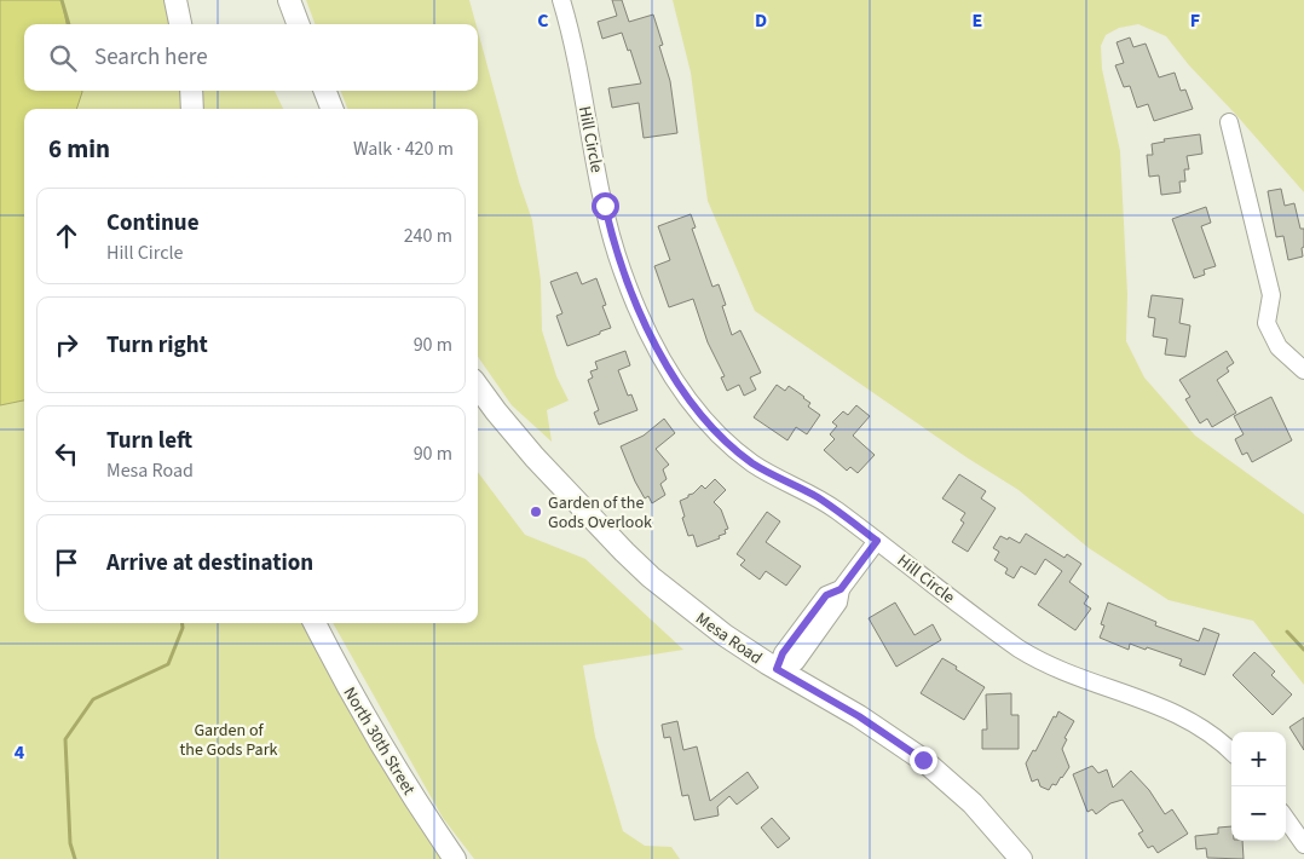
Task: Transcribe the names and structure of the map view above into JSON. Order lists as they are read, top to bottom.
{
  "streets": {
    "main road": ["Mesa Road", "North 30th Street"],
    "street": ["Hill Circle"]
  },
  "parks": ["Garden of the Gods Park"],
  "places": ["Garden of the Gods Overlook"],
  "page": {
    "search": "Search here",
    "heading": ["6 min", "Walk · 420 m"],
    "list": [
      ["Continue", "Hill Circle", "240 m"],
      ["Turn right", "90 m"],
      ["Turn left", "Mesa Road", "90 m"],
      "Arrive at destination"
    ],
    "map_buttons": ["+", "−"]
  },
  "grid": {
    "columns": [
      "C",
      "D",
      "E",
      "F"
    ],
    "rows": ["4"]
  }
}
